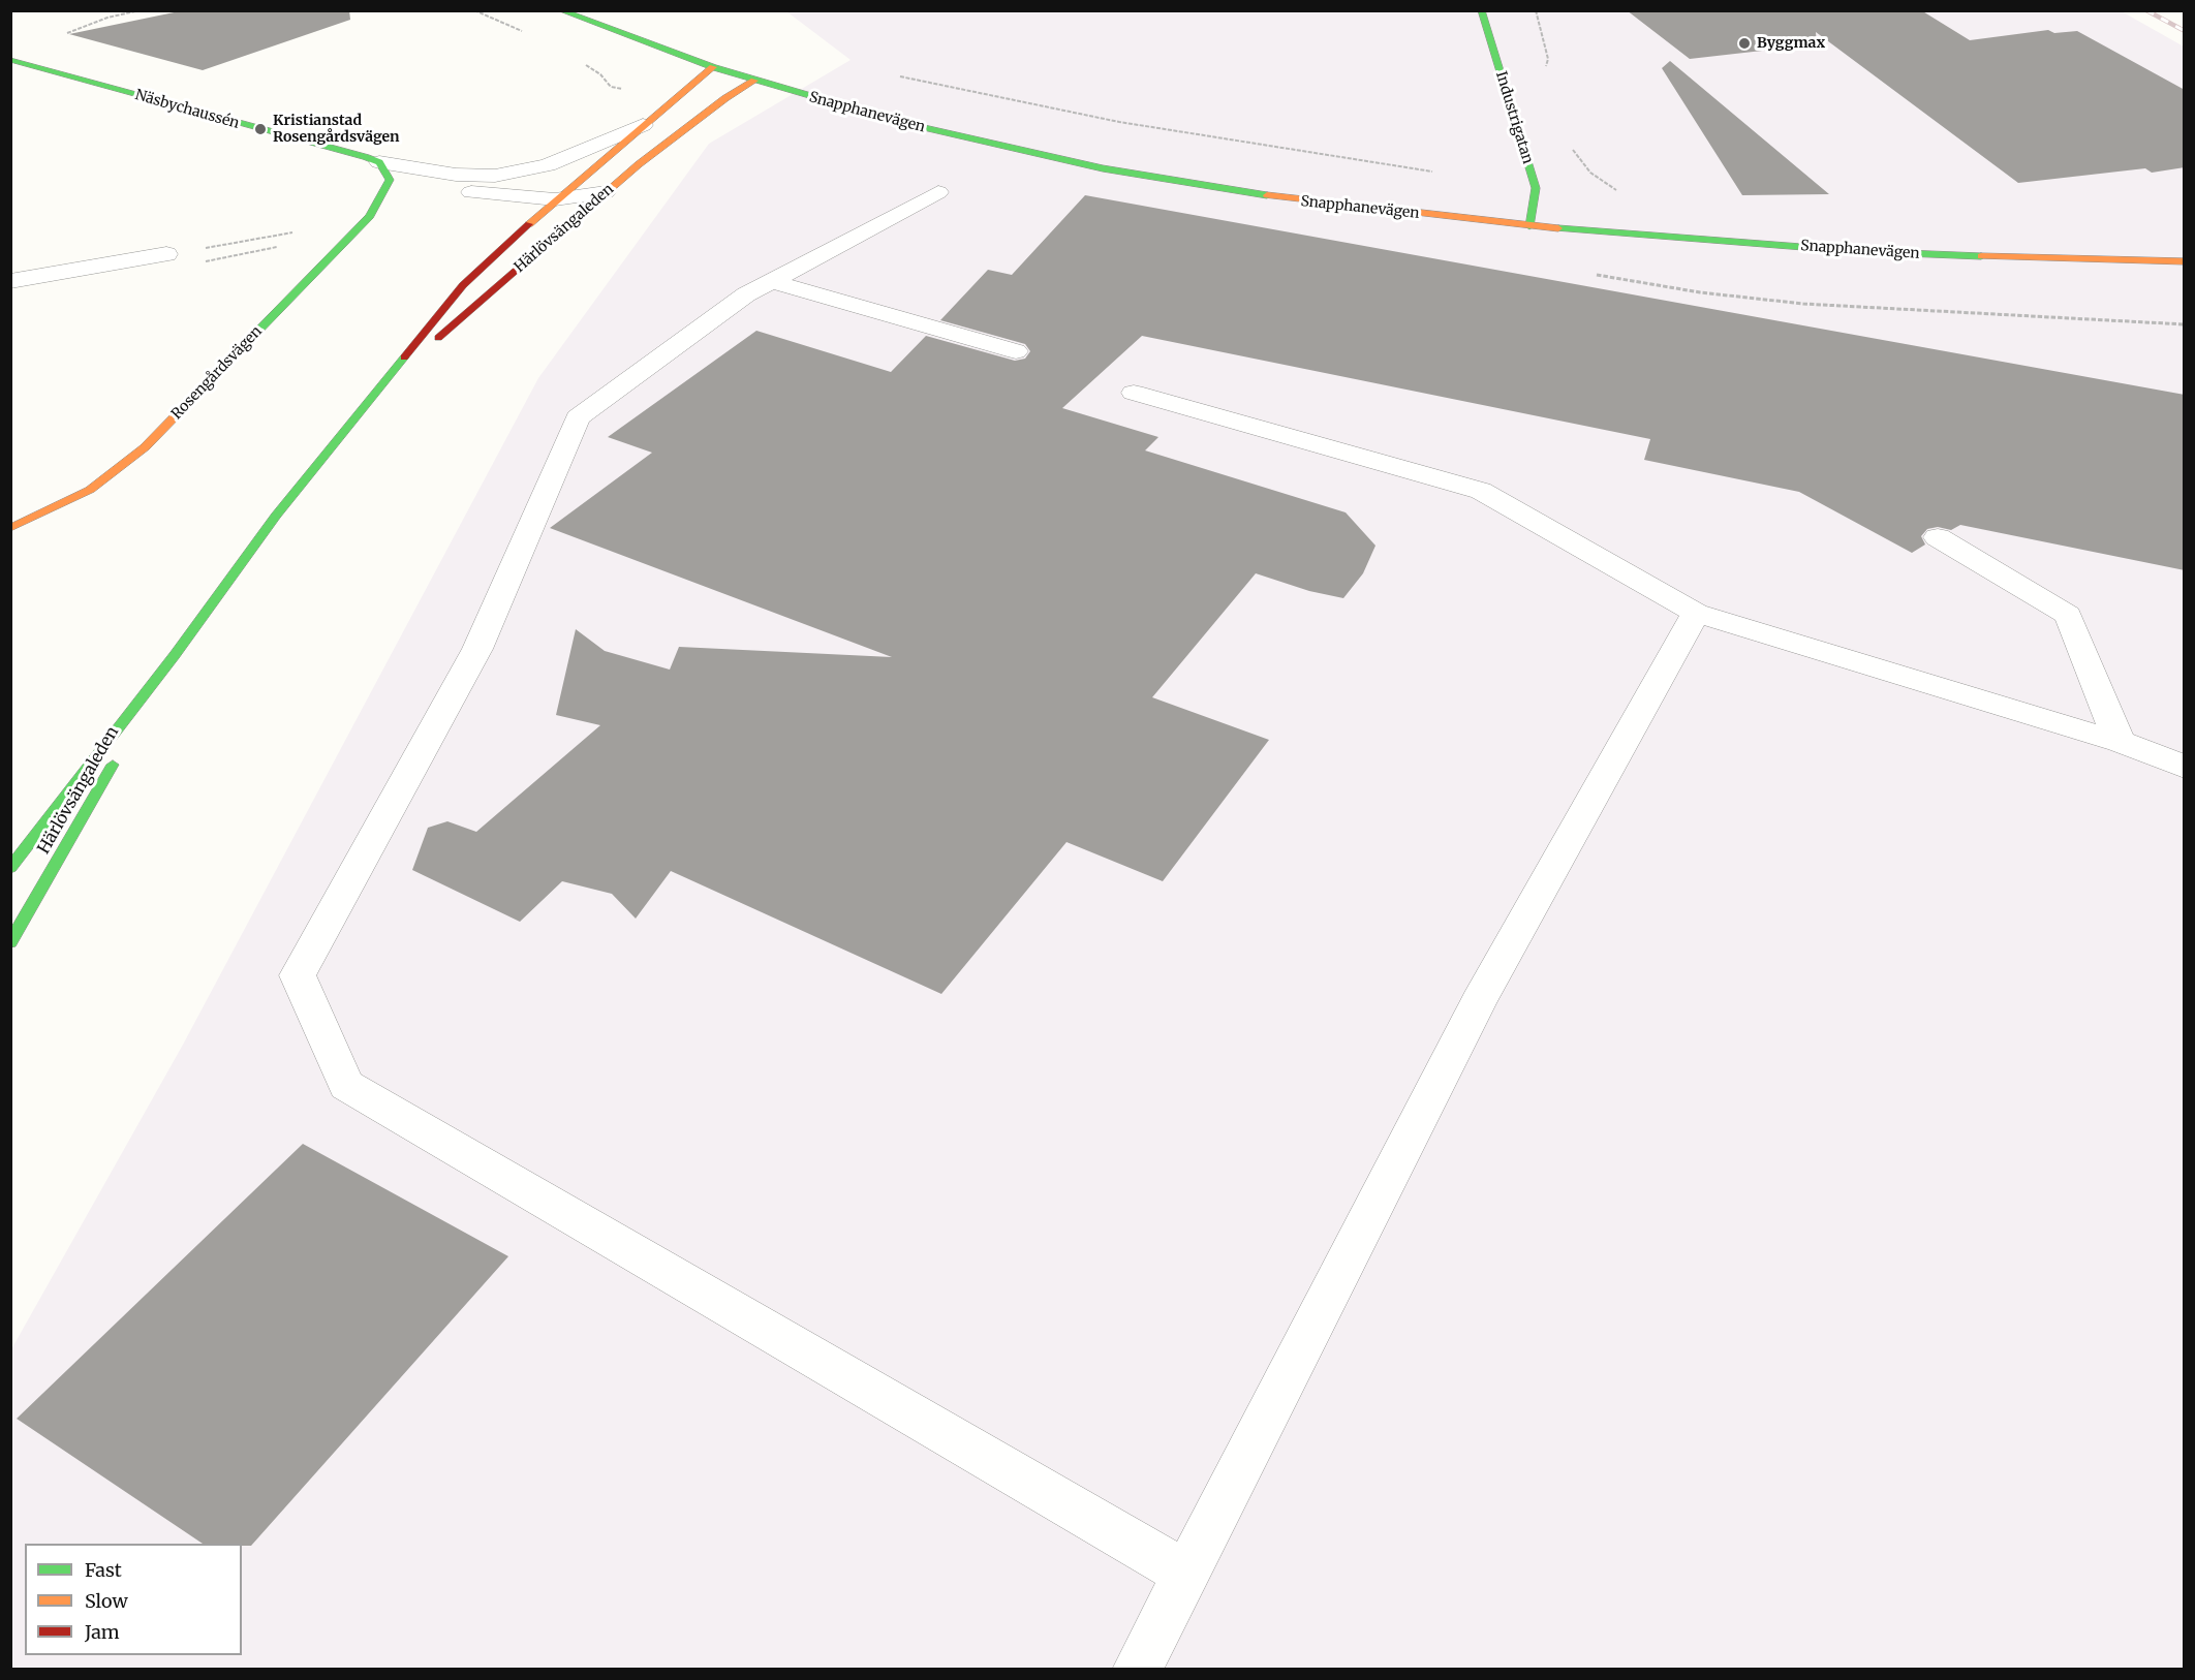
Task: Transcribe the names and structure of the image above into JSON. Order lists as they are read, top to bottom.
{
  "streets": {
    "main road": [
      "Näsbychaussén",
      "Snapphanevägen",
      "Industrigatan",
      "Härlövsängaleden",
      "Rosengårdsvägen"
    ]
  },
  "crossings": [
    ["Näsbychaussén", "Rosengårdsvägen"],
    ["Snapphanevägen", "Industrigatan"],
    ["Snapphanevägen", "Härlövsängaleden"]
  ],
  "places": ["Byggmax", "Kristianstad Rosengårdsvägen"],
  "legend": ["Fast", "Slow", "Jam"]
}
